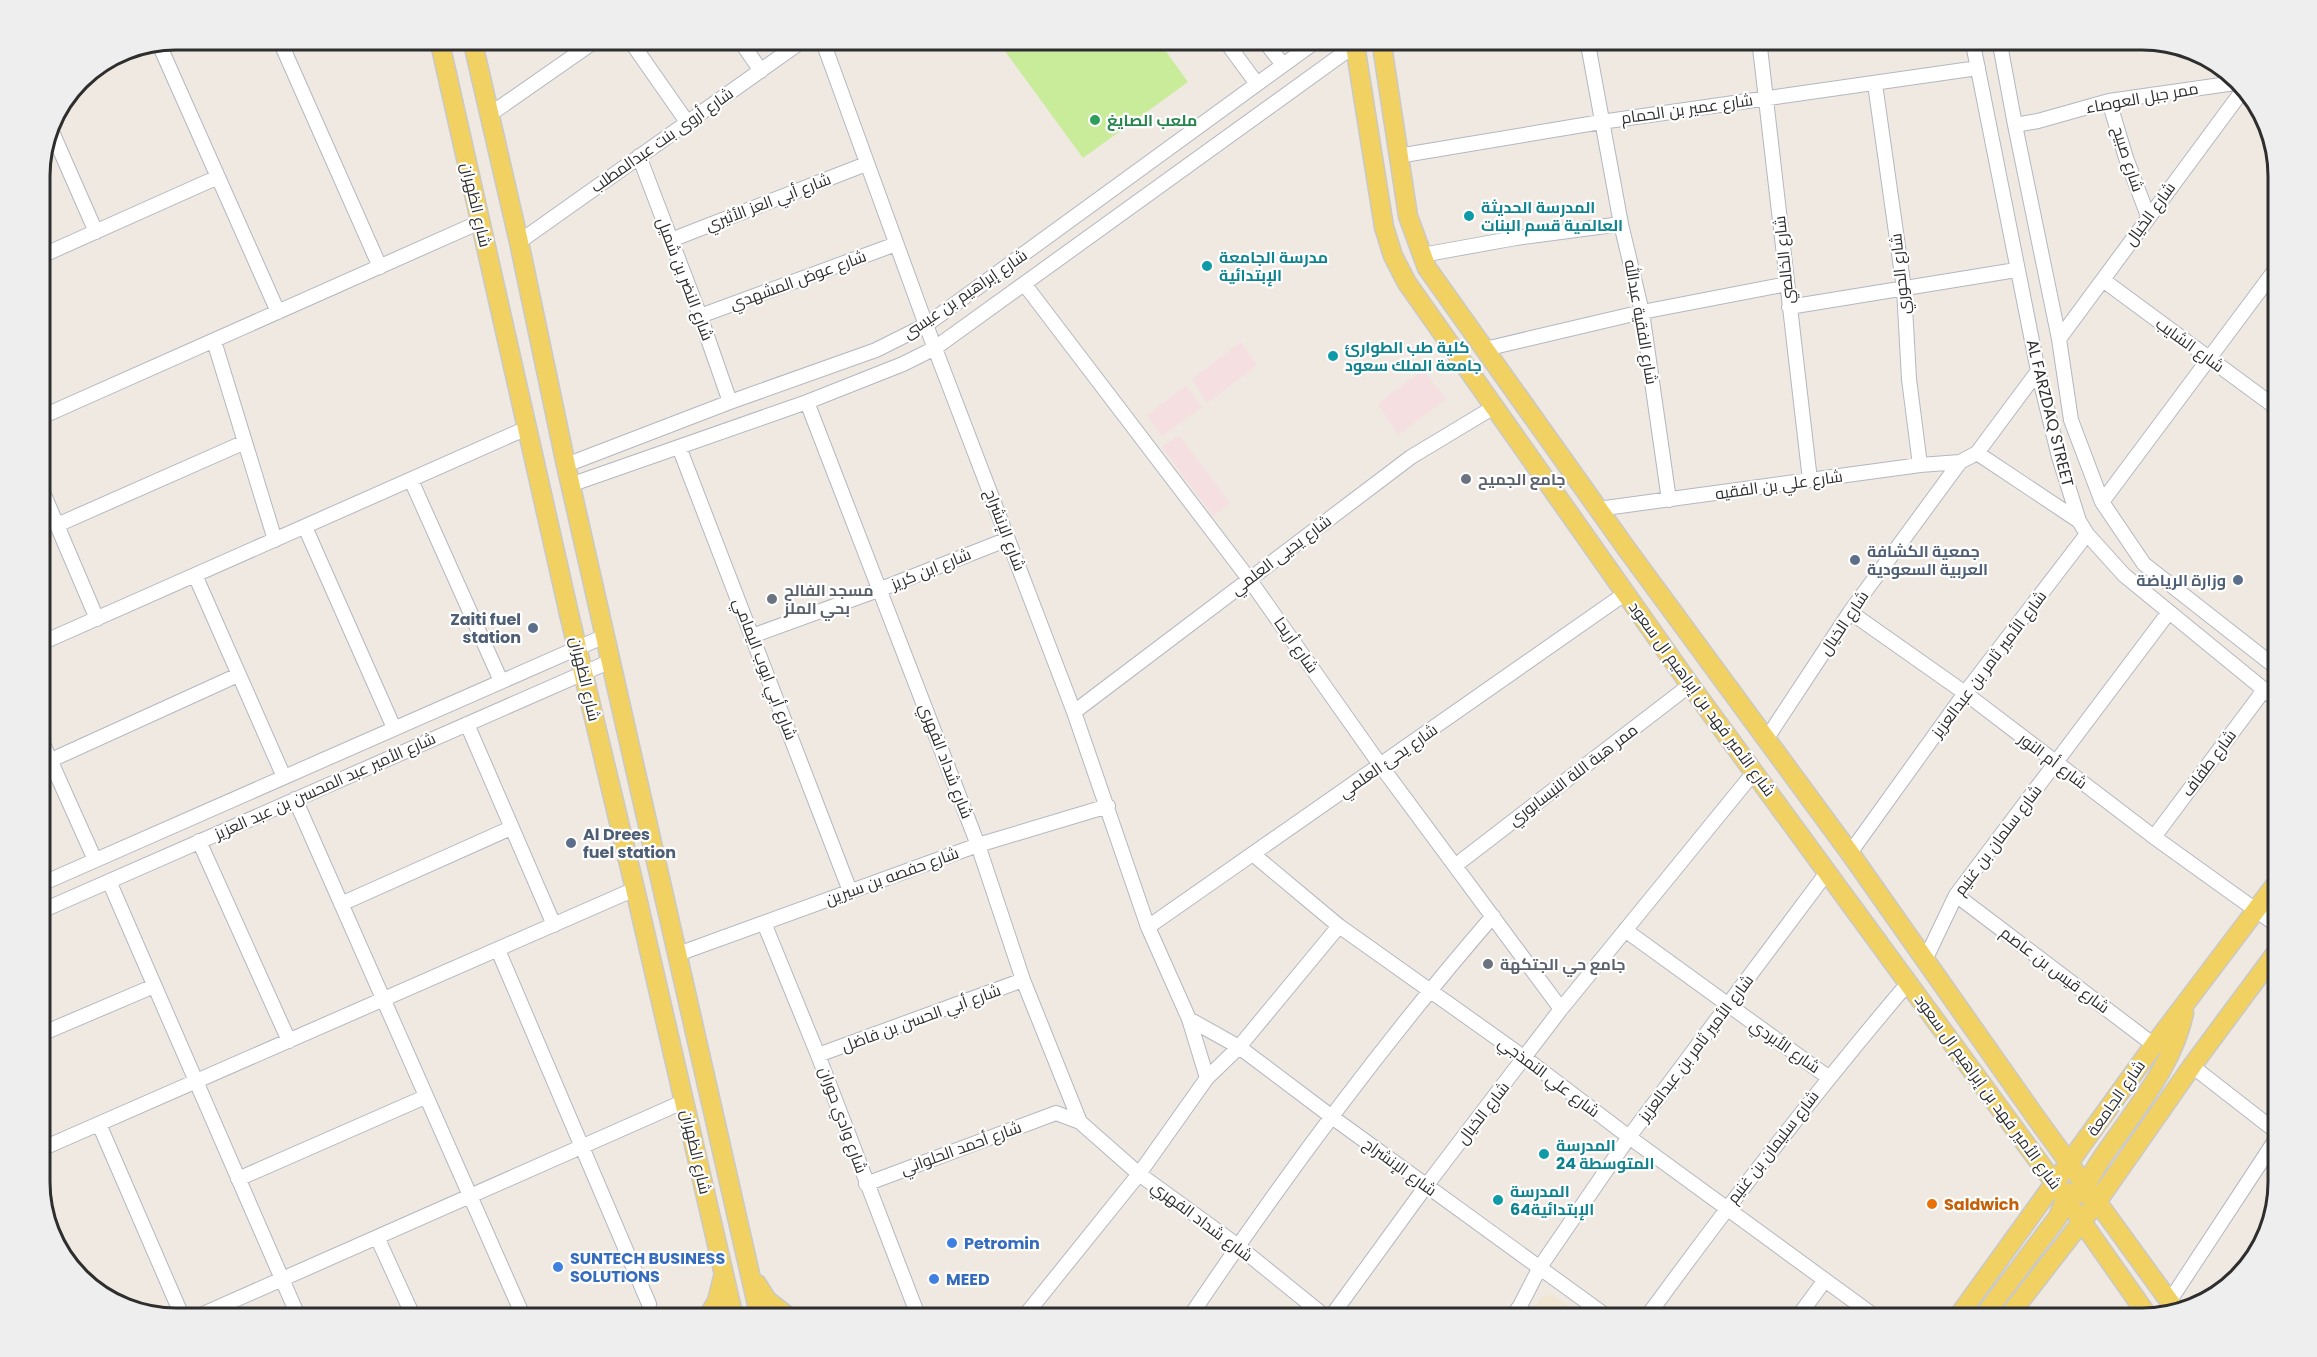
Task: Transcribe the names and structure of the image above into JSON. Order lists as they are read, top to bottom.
{
  "streets": {
    "main road": ["شارع الظهران", "شارع الأمير فهد بن إبراهيم ال سعود", "شارع الجامعة"],
    "street": [
      "ممر جبل العوصاء",
      "شارع عمير بن الحمام",
      "شارع أروى بنت عبدالمطلب",
      "شارع صبيح",
      "شارع أبي العز الأثيري",
      "شارع الخيال",
      "شارع الخالصي",
      "شارع الحوري",
      "شارع النضر بن شميل",
      "شارع عوض المشهدي",
      "شارع إبراهيم بن عيسى",
      "شارع الفقية عبدالله",
      "شارع الشايب",
      "AL FARZDAQ STREET",
      "شارع علي بن الفقيه",
      "شارع الإنشراح",
      "شارع يحيى العلمي",
      "شارع ابن كريز",
      "شارع أريحا",
      "شارع الأمير ثامر بن عبدالعزيز",
      "شارع أبي ايوب اليمامي",
      "شارع شداد الفهري",
      "شارع يحئ العلمي",
      "شارع أم النور",
      "شارع طفاف",
      "ممر هبة اللة النيسابوري",
      "شارع الأمير عبد المحسن بن عبد العزيز",
      "شارع سلمان بن غنيم",
      "شارع حفصه بن سيرين",
      "شارع قيس بن عاصم",
      "شارع أبي الحسن بن فاضل",
      "شارع الأبردي",
      "شارع علي النمذجي",
      "شارع وادي حوران",
      "شارع سليمان بن غنيم",
      "شارع أحمد الحلواني"
    ]
  },
  "crossings": [
    ["ممر جبل العوصاء", "شارع صبيح"],
    ["ممر جبل العوصاء", "AL FARZDAQ STREET"],
    ["شارع عمير بن الحمام", "شارع الخالصي"],
    ["شارع عمير بن الحمام", "شارع الحوري"],
    ["شارع عمير بن الحمام", "شارع الفقية عبدالله"],
    ["شارع عمير بن الحمام", "AL FARZDAQ STREET"],
    ["شارع عمير بن الحمام", "شارع الأمير فهد بن إبراهيم ال سعود"],
    ["شارع أروى بنت عبدالمطلب", "شارع الظهران"],
    ["شارع أروى بنت عبدالمطلب", "شارع النضر بن شميل"],
    ["شارع صبيح", "شارع الخيال"],
    ["شارع أبي العز الأثيري", "شارع النضر بن شميل"],
    ["شارع أبي العز الأثيري", "شارع الإنشراح"],
    ["شارع الظهران", "شارع إبراهيم بن عيسى"],
    ["شارع الظهران", "شارع الأمير عبد المحسن بن عبد العزيز"],
    ["شارع الظهران", "شارع حفصه بن سيرين"],
    ["شارع الخيال", "شارع الشايب"],
    ["شارع الخيال", "AL FARZDAQ STREET"],
    ["شارع الخيال", "شارع علي بن الفقيه"],
    ["شارع الخيال", "شارع الإنشراح"],
    ["شارع الخيال", "شارع أريحا"],
    ["شارع الخيال", "شارع الأمير فهد بن إبراهيم ال سعود"],
    ["شارع الخيال", "شارع أم النور"],
    ["شارع الخيال", "شارع الأبردي"],
    ["شارع الخيال", "شارع علي النمذجي"],
    ["شارع الخالصي", "شارع علي بن الفقيه"],
    ["شارع الحوري", "شارع علي بن الفقيه"],
    ["شارع النضر بن شميل", "شارع عوض المشهدي"],
    ["شارع النضر بن شميل", "شارع إبراهيم بن عيسى"],
    ["شارع عوض المشهدي", "شارع الإنشراح"],
    ["شارع إبراهيم بن عيسى", "شارع الإنشراح"],
    ["شارع الفقية عبدالله", "شارع علي بن الفقيه"],
    ["AL FARZDAQ STREET", "شارع الأمير ثامر بن عبدالعزيز"],
    ["AL FARZDAQ STREET", "شارع طفاف"],
    ["AL FARZDAQ STREET", "شارع سلمان بن غنيم"],
    ["شارع علي بن الفقيه", "شارع الأمير فهد بن إبراهيم ال سعود"],
    ["شارع الإنشراح", "شارع يحيى العلمي"],
    ["شارع الإنشراح", "شارع ابن كريز"],
    ["شارع الإنشراح", "شارع الأمير ثامر بن عبدالعزيز"],
    ["شارع الإنشراح", "شارع يحئ العلمي"],
    ["شارع الإنشراح", "شارع حفصه بن سيرين"],
    ["شارع يحيى العلمي", "شارع أريحا"],
    ["شارع يحيى العلمي", "شارع الأمير فهد بن إبراهيم ال سعود"],
    ["شارع ابن كريز", "شارع أبي ايوب اليمامي"],
    ["شارع ابن كريز", "شارع شداد الفهري"],
    ["شارع أريحا", "شارع يحئ العلمي"],
    ["شارع أريحا", "ممر هبة اللة النيسابوري"],
    ["شارع الأمير ثامر بن عبدالعزيز", "شارع الأمير فهد بن إبراهيم ال سعود"],
    ["شارع الأمير ثامر بن عبدالعزيز", "شارع أم النور"],
    ["شارع الأمير ثامر بن عبدالعزيز", "شارع الأبردي"],
    ["شارع الأمير ثامر بن عبدالعزيز", "شارع علي النمذجي"],
    ["شارع أبي ايوب اليمامي", "شارع حفصه بن سيرين"],
    ["شارع الأمير فهد بن إبراهيم ال سعود", "شارع يحئ العلمي"],
    ["شارع الأمير فهد بن إبراهيم ال سعود", "ممر هبة اللة النيسابوري"],
    ["شارع الأمير فهد بن إبراهيم ال سعود", "شارع سلمان بن غنيم"],
    ["شارع الأمير فهد بن إبراهيم ال سعود", "شارع الجامعة"],
    ["شارع الأمير فهد بن إبراهيم ال سعود", "شارع سليمان بن غنيم"],
    ["شارع شداد الفهري", "شارع حفصه بن سيرين"],
    ["شارع شداد الفهري", "شارع أبي الحسن بن فاضل"],
    ["شارع شداد الفهري", "شارع أحمد الحلواني"],
    ["شارع يحئ العلمي", "شارع علي النمذجي"],
    ["شارع أم النور", "شارع طفاف"],
    ["شارع أم النور", "شارع سلمان بن غنيم"],
    ["شارع أم النور", "شارع الجامعة"],
    ["شارع سلمان بن غنيم", "شارع قيس بن عاصم"],
    ["شارع حفصه بن سيرين", "شارع وادي حوران"],
    ["شارع قيس بن عاصم", "شارع الجامعة"],
    ["شارع أبي الحسن بن فاضل", "شارع وادي حوران"],
    ["شارع الأبردي", "شارع سليمان بن غنيم"],
    ["شارع علي النمذجي", "شارع سليمان بن غنيم"],
    ["شارع وادي حوران", "شارع أحمد الحلواني"]
  ],
  "places": [
    "ملعب الصايغ",
    "المدرسة الحديثة العالمية قسم البنات",
    "مدرسة الجامعة الإبتدائية",
    "كلية طب الطوارئ جامعة الملك سعود",
    "جامع الجميح",
    "جمعية الكشافة العربية السعودية",
    "وزارة الرياضة",
    "مسجد الفالح بحي الملز",
    "Zaiti fuel station",
    "Al Drees fuel station",
    "جامع حي الجتكهة",
    "المدرسة المتوسطة 24",
    "المدرسة الإبتدائية64",
    "Saldwich",
    "Petromin",
    "SUNTECH BUSINESS SOLUTIONS",
    "MEED"
  ]
}
